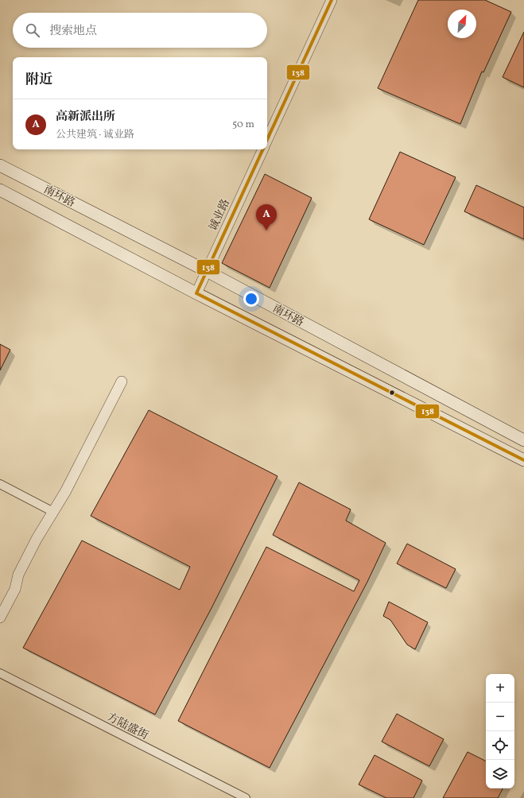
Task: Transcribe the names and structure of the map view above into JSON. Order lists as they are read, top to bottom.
{
  "streets": {
    "main road": ["南环路"],
    "street": ["诚业路", "方陆盛街"]
  },
  "crossings": [
    ["南环路", "诚业路"]
  ],
  "lines": ["transit line 138"],
  "north": "top right",
  "page": {
    "search": "搜索地点",
    "heading": "附近",
    "list": [
      {
        "mark": "A",
        "name": "高新派出所",
        "note": "公共建筑 · 诚业路",
        "value": "50 m"
      }
    ],
    "pins": "A",
    "map_buttons": ["+", "−"]
  }
}
